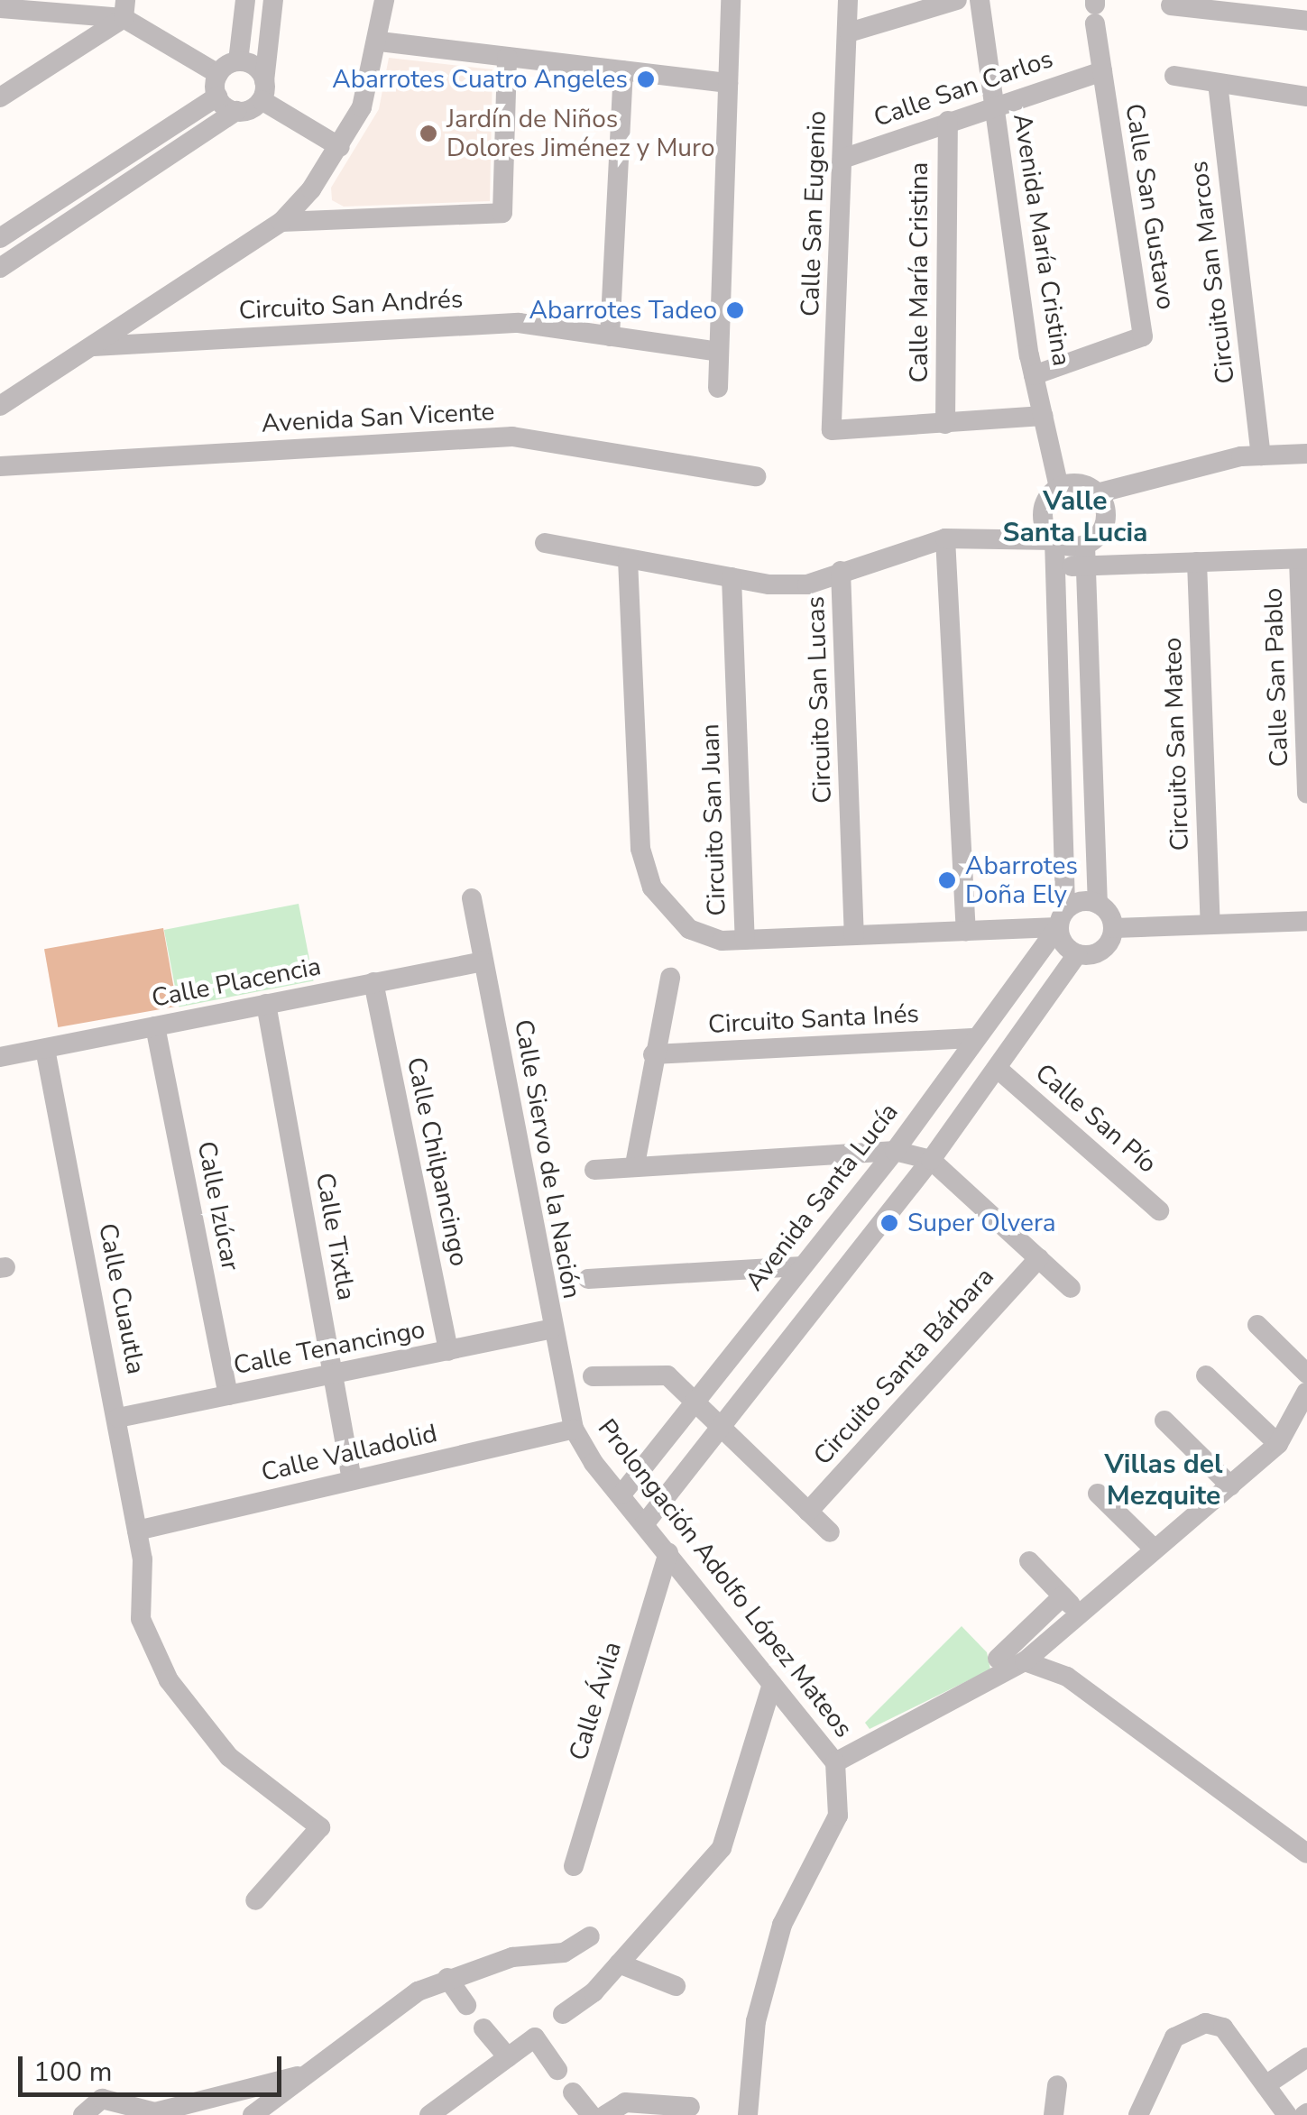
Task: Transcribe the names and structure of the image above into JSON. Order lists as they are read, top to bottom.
{
  "streets": {
    "street": [
      "Calle San Carlos",
      "Calle San Gustavo",
      "Calle San Eugenio",
      "Avenida María Cristina",
      "Calle María Cristina",
      "Circuito San Marcos",
      "Circuito San Andrés",
      "Avenida San Vicente",
      "Calle San Pablo",
      "Circuito San Lucas",
      "Circuito San Mateo",
      "Circuito San Juan",
      "Calle Placencia",
      "Circuito Santa Inés",
      "Calle San Pío",
      "Calle Siervo de la Nación",
      "Calle Chilpancingo",
      "Avenida Santa Lucía",
      "Calle Izúcar",
      "Calle Tixtla",
      "Calle Cuautla",
      "Calle Tenancingo",
      "Circuito Santa Bárbara",
      "Calle Valladolid",
      "Prolongación Adolfo López Mateos",
      "Calle Ávila"
    ]
  },
  "crossings": [
    ["Calle San Carlos", "Calle San Gustavo"],
    ["Calle San Carlos", "Calle San Eugenio"],
    ["Calle San Carlos", "Avenida María Cristina"],
    ["Calle San Carlos", "Calle María Cristina"],
    ["Calle San Gustavo", "Avenida María Cristina"],
    ["Calle San Eugenio", "Calle María Cristina"],
    ["Avenida María Cristina", "Circuito San Lucas"],
    ["Calle Placencia", "Calle Siervo de la Nación"],
    ["Calle Placencia", "Calle Chilpancingo"],
    ["Calle Placencia", "Calle Izúcar"],
    ["Calle Placencia", "Calle Tixtla"],
    ["Calle Placencia", "Calle Cuautla"],
    ["Circuito Santa Inés", "Avenida Santa Lucía"],
    ["Calle Siervo de la Nación", "Calle Tenancingo"],
    ["Calle Siervo de la Nación", "Calle Valladolid"],
    ["Calle Siervo de la Nación", "Prolongación Adolfo López Mateos"],
    ["Calle Chilpancingo", "Calle Tenancingo"],
    ["Avenida Santa Lucía", "Prolongación Adolfo López Mateos"],
    ["Calle Izúcar", "Calle Tenancingo"],
    ["Calle Tixtla", "Calle Tenancingo"],
    ["Calle Tixtla", "Calle Valladolid"],
    ["Calle Cuautla", "Calle Tenancingo"],
    ["Calle Cuautla", "Calle Valladolid"],
    ["Calle Valladolid", "Prolongación Adolfo López Mateos"],
    ["Prolongación Adolfo López Mateos", "Calle Ávila"]
  ],
  "districts": ["Valle Santa Lucia", "Villas del Mezquite"],
  "places": [
    "Abarrotes Cuatro Angeles",
    "Jardín de Niños Dolores Jiménez y Muro",
    "Abarrotes Tadeo",
    "Abarrotes Doña Ely",
    "Super Olvera"
  ],
  "scale_bar": "100 m"
}
